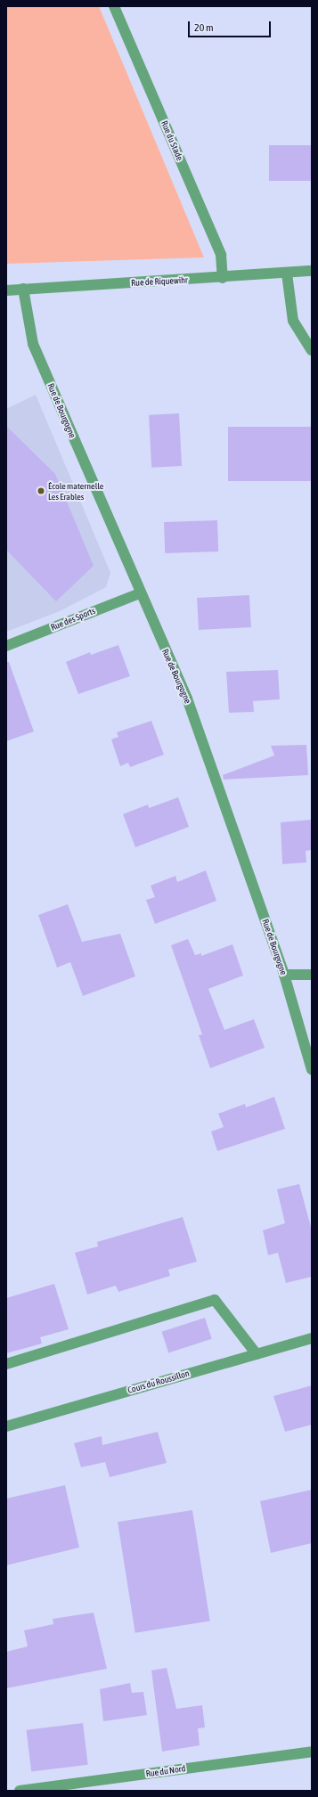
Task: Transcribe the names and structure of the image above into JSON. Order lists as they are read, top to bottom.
{
  "streets": {
    "street": [
      "Rue du Stade",
      "Rue de Riquewihr",
      "Rue de Bourgogne",
      "Rue des Sports",
      "Cours du Roussillon",
      "Rue du Nord"
    ]
  },
  "crossings": [
    ["Rue du Stade", "Rue de Riquewihr"],
    ["Rue de Riquewihr", "Rue de Bourgogne"],
    ["Rue de Bourgogne", "Rue des Sports"]
  ],
  "places": ["École maternelle Les Erables"],
  "scale_bar": "20 m"
}
